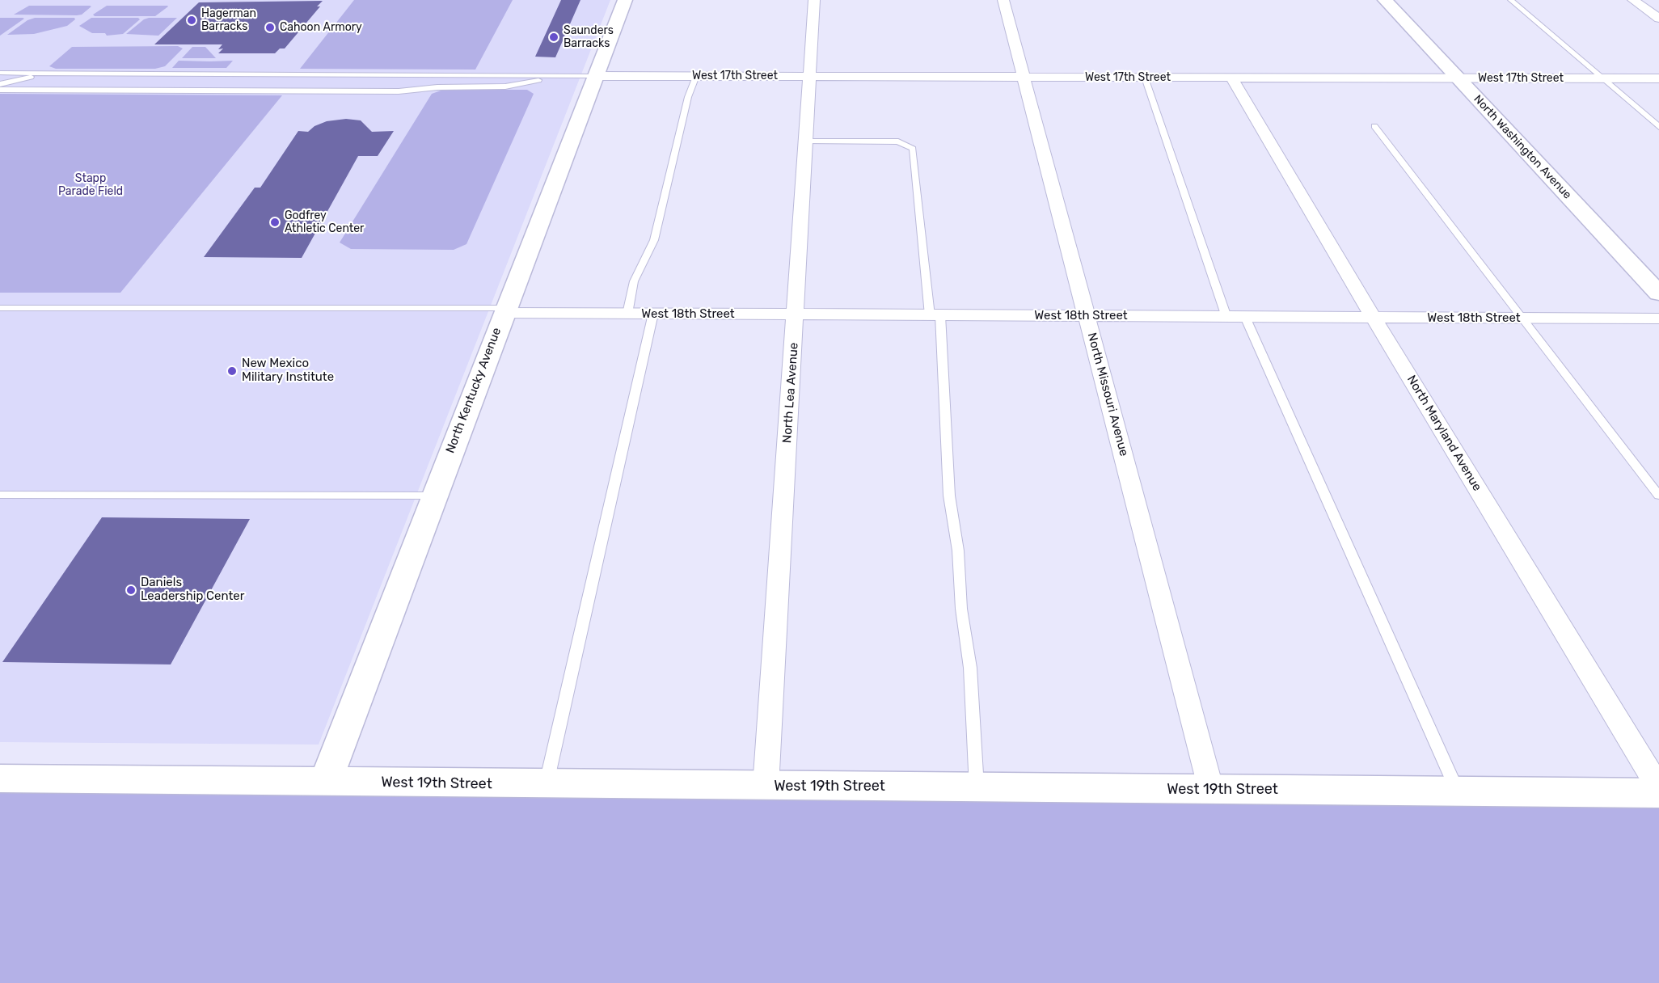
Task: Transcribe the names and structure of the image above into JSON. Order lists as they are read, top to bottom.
{
  "streets": {
    "street": [
      "West 17th Street",
      "North Washington Avenue",
      "West 18th Street",
      "North Kentucky Avenue",
      "North Lea Avenue",
      "North Missouri Avenue",
      "North Maryland Avenue",
      "West 19th Street"
    ]
  },
  "crossings": [
    ["West 17th Street", "North Washington Avenue"],
    ["West 17th Street", "North Kentucky Avenue"],
    ["West 17th Street", "North Lea Avenue"],
    ["West 17th Street", "North Missouri Avenue"],
    ["West 17th Street", "North Maryland Avenue"],
    ["West 18th Street", "North Kentucky Avenue"],
    ["West 18th Street", "North Lea Avenue"],
    ["West 18th Street", "North Missouri Avenue"],
    ["West 18th Street", "North Maryland Avenue"],
    ["North Kentucky Avenue", "West 19th Street"],
    ["North Lea Avenue", "West 19th Street"],
    ["North Missouri Avenue", "West 19th Street"]
  ],
  "parks": ["Stapp Parade Field"],
  "places": [
    "Hagerman Barracks",
    "Cahoon Armory",
    "Saunders Barracks",
    "Godfrey Athletic Center",
    "New Mexico Military Institute",
    "Daniels Leadership Center"
  ]
}
